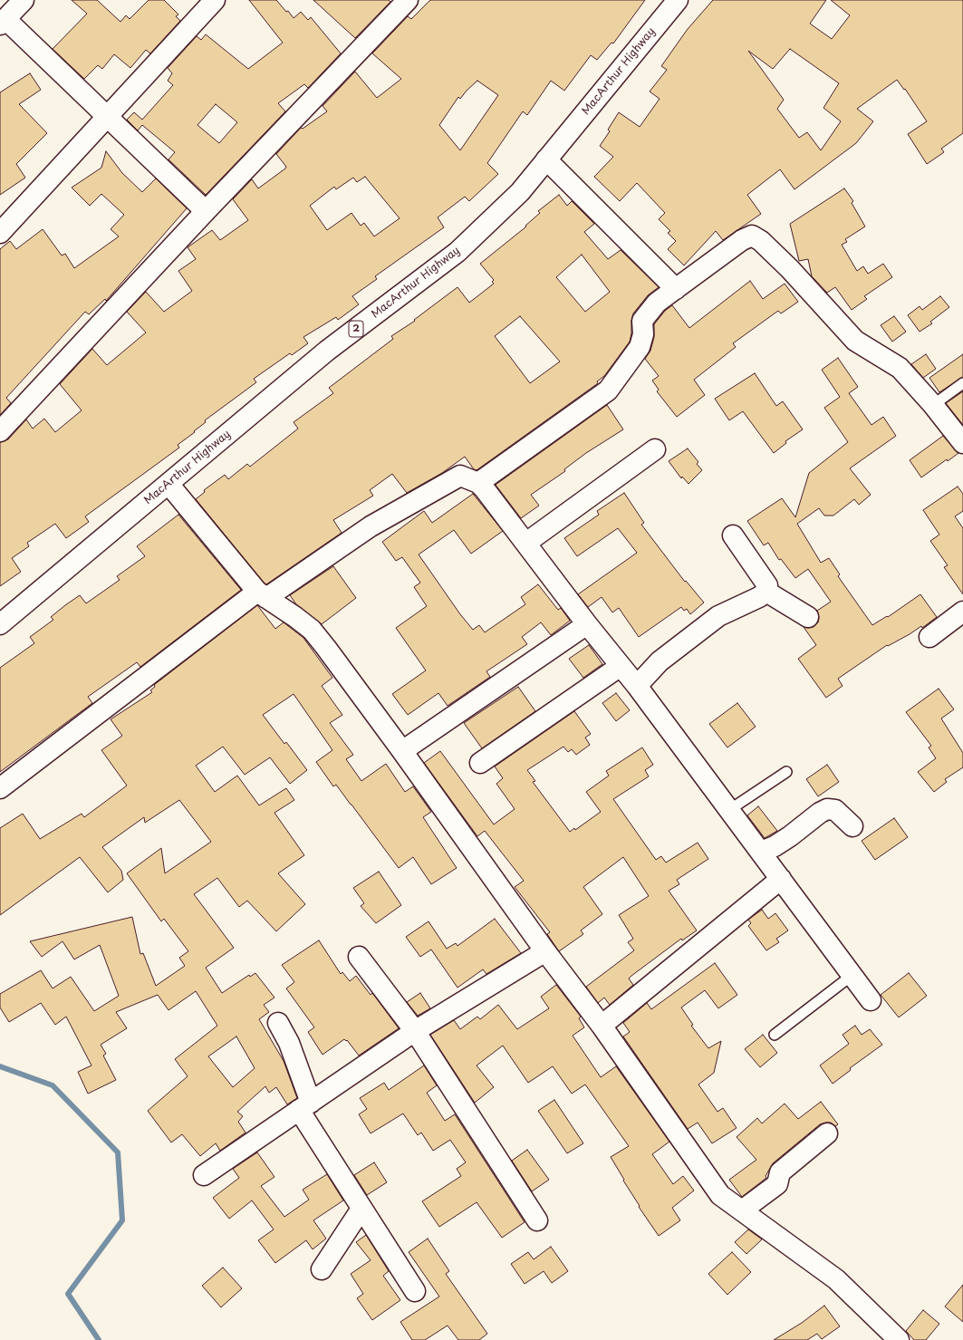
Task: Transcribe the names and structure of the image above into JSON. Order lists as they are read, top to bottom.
{
  "streets": {
    "main road": ["MacArthur Highway", "2"]
  }
}
